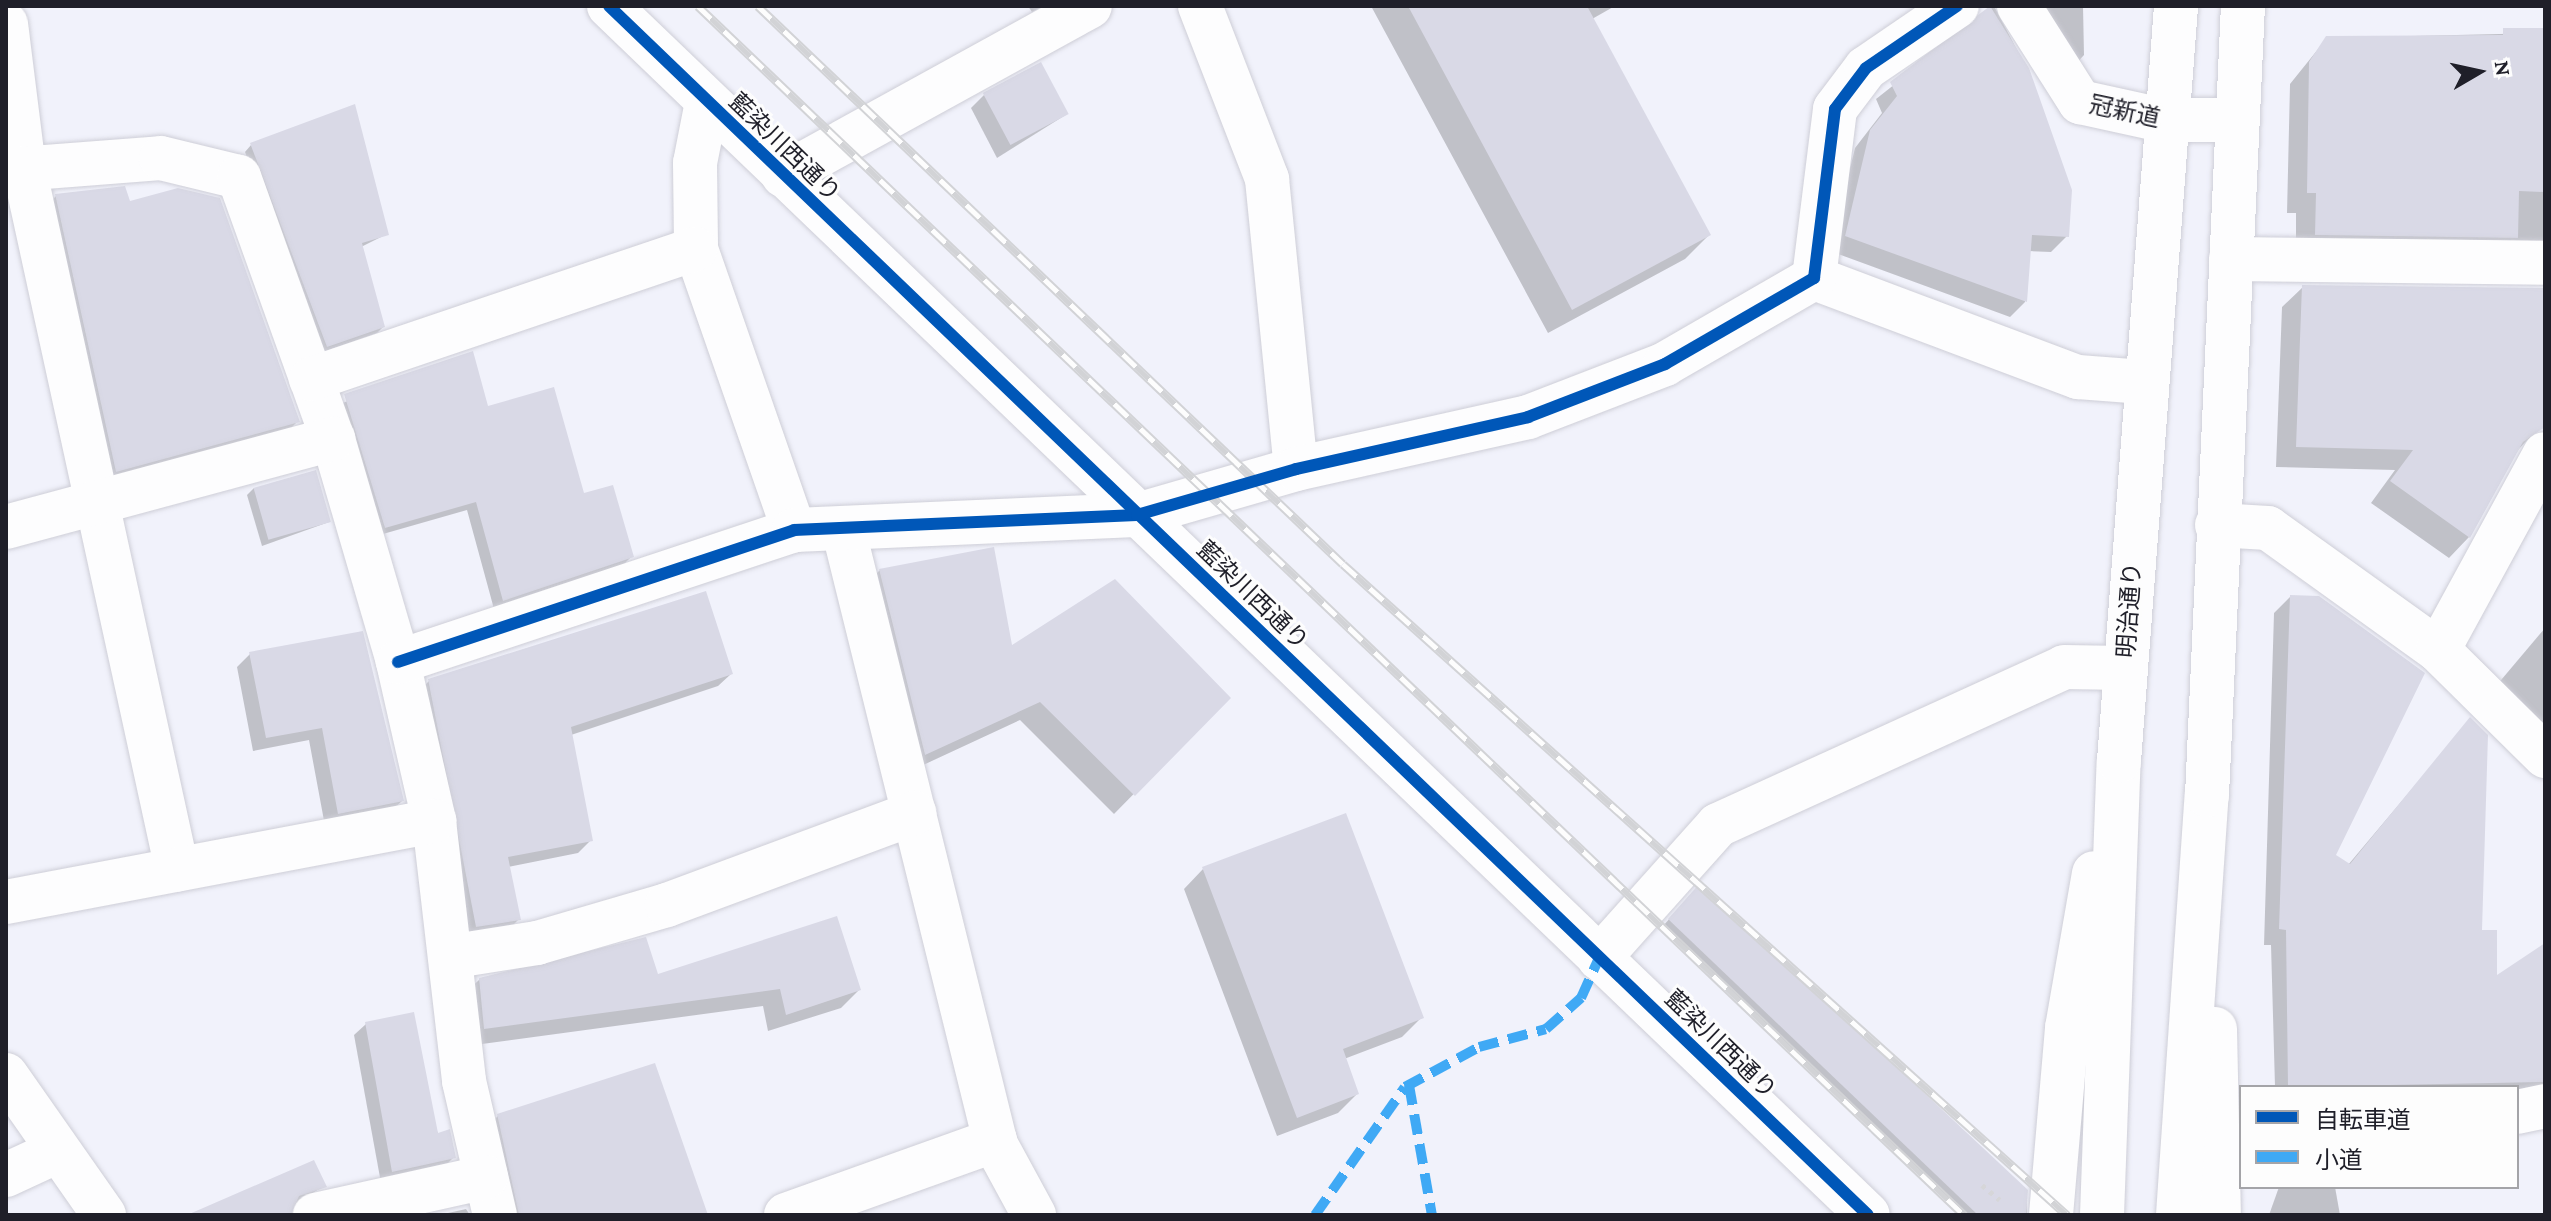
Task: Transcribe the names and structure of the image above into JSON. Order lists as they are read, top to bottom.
{
  "streets": {
    "street": ["冠新道", "藍染川西通り", "明治通り"]
  },
  "crossings": [
    ["冠新道", "明治通り"]
  ],
  "legend": ["自転車道", "小道"],
  "north": "right"
}
